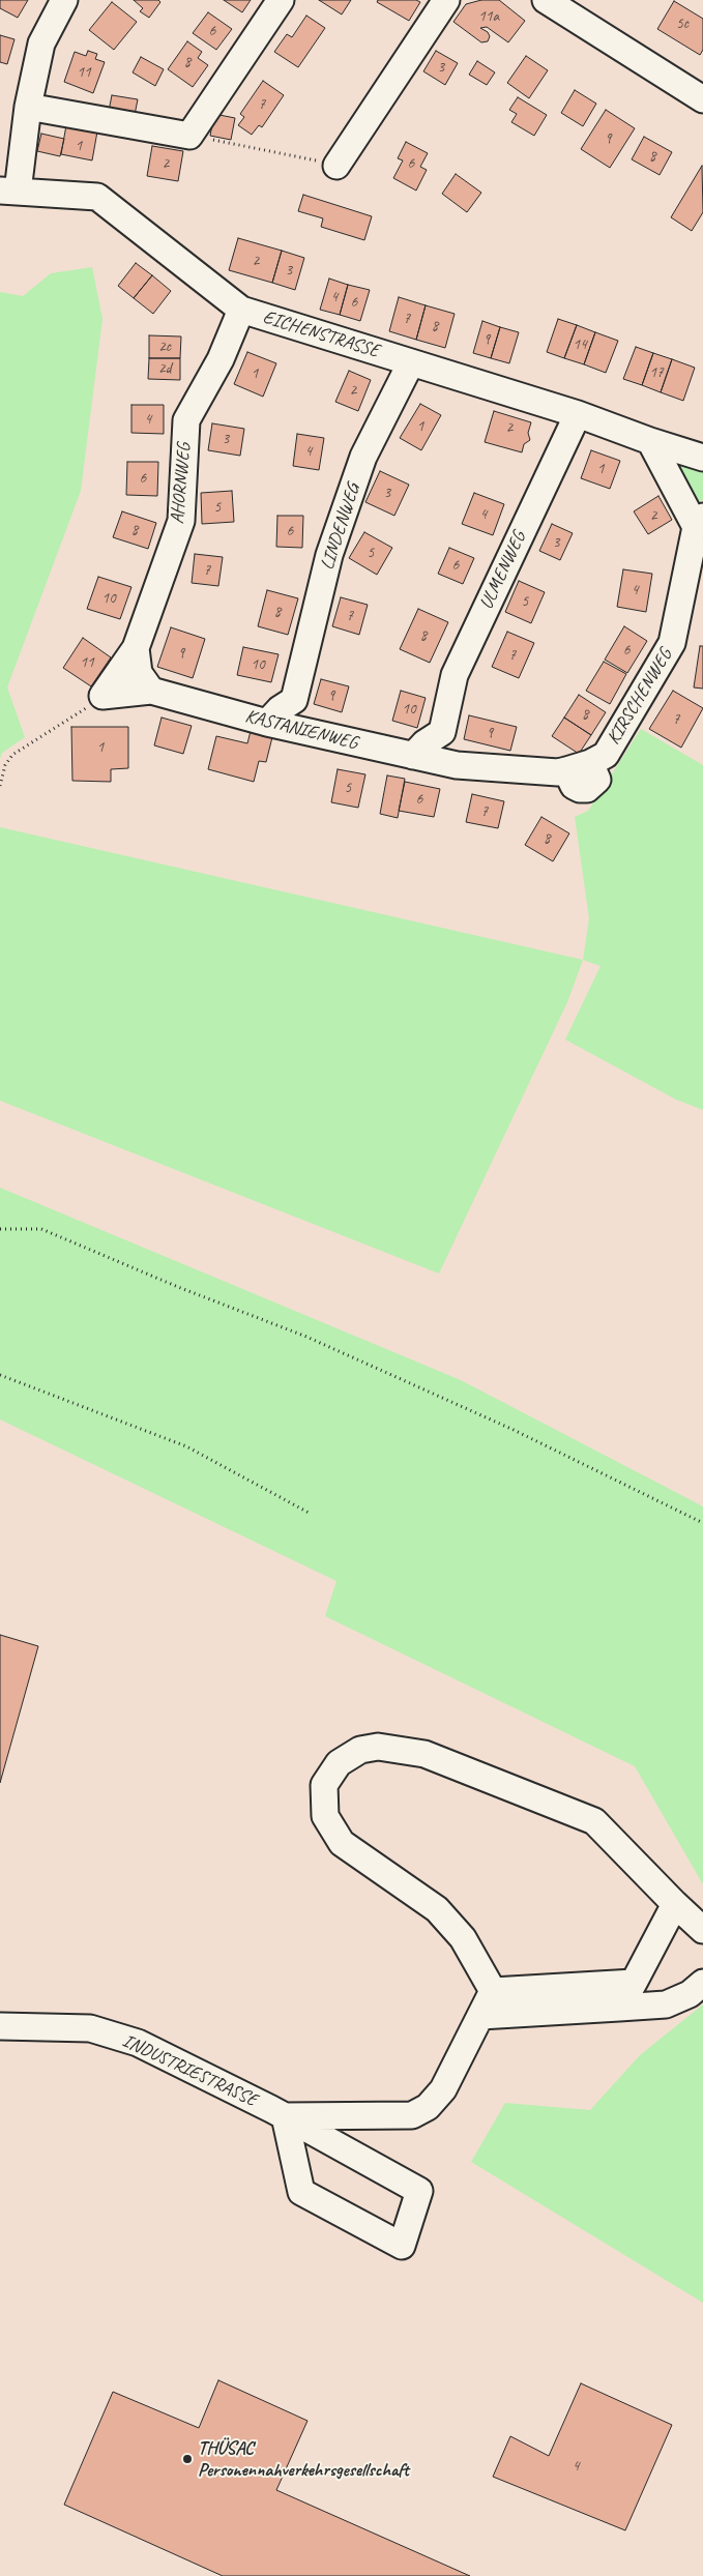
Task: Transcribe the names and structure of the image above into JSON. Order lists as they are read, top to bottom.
{
  "streets": {
    "street": [
      "EICHENSTRASSE",
      "AHORNWEG",
      "LINDENWEG",
      "ULMENWEG",
      "KIRSCHENWEG",
      "KASTANIENWEG",
      "INDUSTRIESTRASSE"
    ]
  },
  "crossings": [
    ["EICHENSTRASSE", "AHORNWEG"],
    ["EICHENSTRASSE", "LINDENWEG"],
    ["EICHENSTRASSE", "ULMENWEG"],
    ["EICHENSTRASSE", "KIRSCHENWEG"],
    ["AHORNWEG", "KASTANIENWEG"],
    ["KIRSCHENWEG", "KASTANIENWEG"]
  ],
  "places": ["THÜSAC Personennahverkehrsgesellschaft"],
  "house_numbers": [
    "11a",
    "5c",
    "6",
    "8",
    "3",
    "11",
    "7",
    "9",
    "1",
    "8",
    "2",
    "6",
    "2",
    "3",
    "4",
    "6",
    "7",
    "8",
    "9",
    "14",
    "2c",
    "2d",
    "17",
    "1",
    "2",
    "4",
    "1",
    "2",
    "3",
    "4",
    "1",
    "6",
    "3",
    "5",
    "4",
    "2",
    "8",
    "6",
    "3",
    "5",
    "6",
    "7",
    "4",
    "10",
    "5",
    "8",
    "7",
    "8",
    "6",
    "9",
    "7",
    "11",
    "10",
    "9",
    "10",
    "8",
    "7",
    "9",
    "1",
    "5",
    "6",
    "7",
    "8",
    "4"
  ]
}
